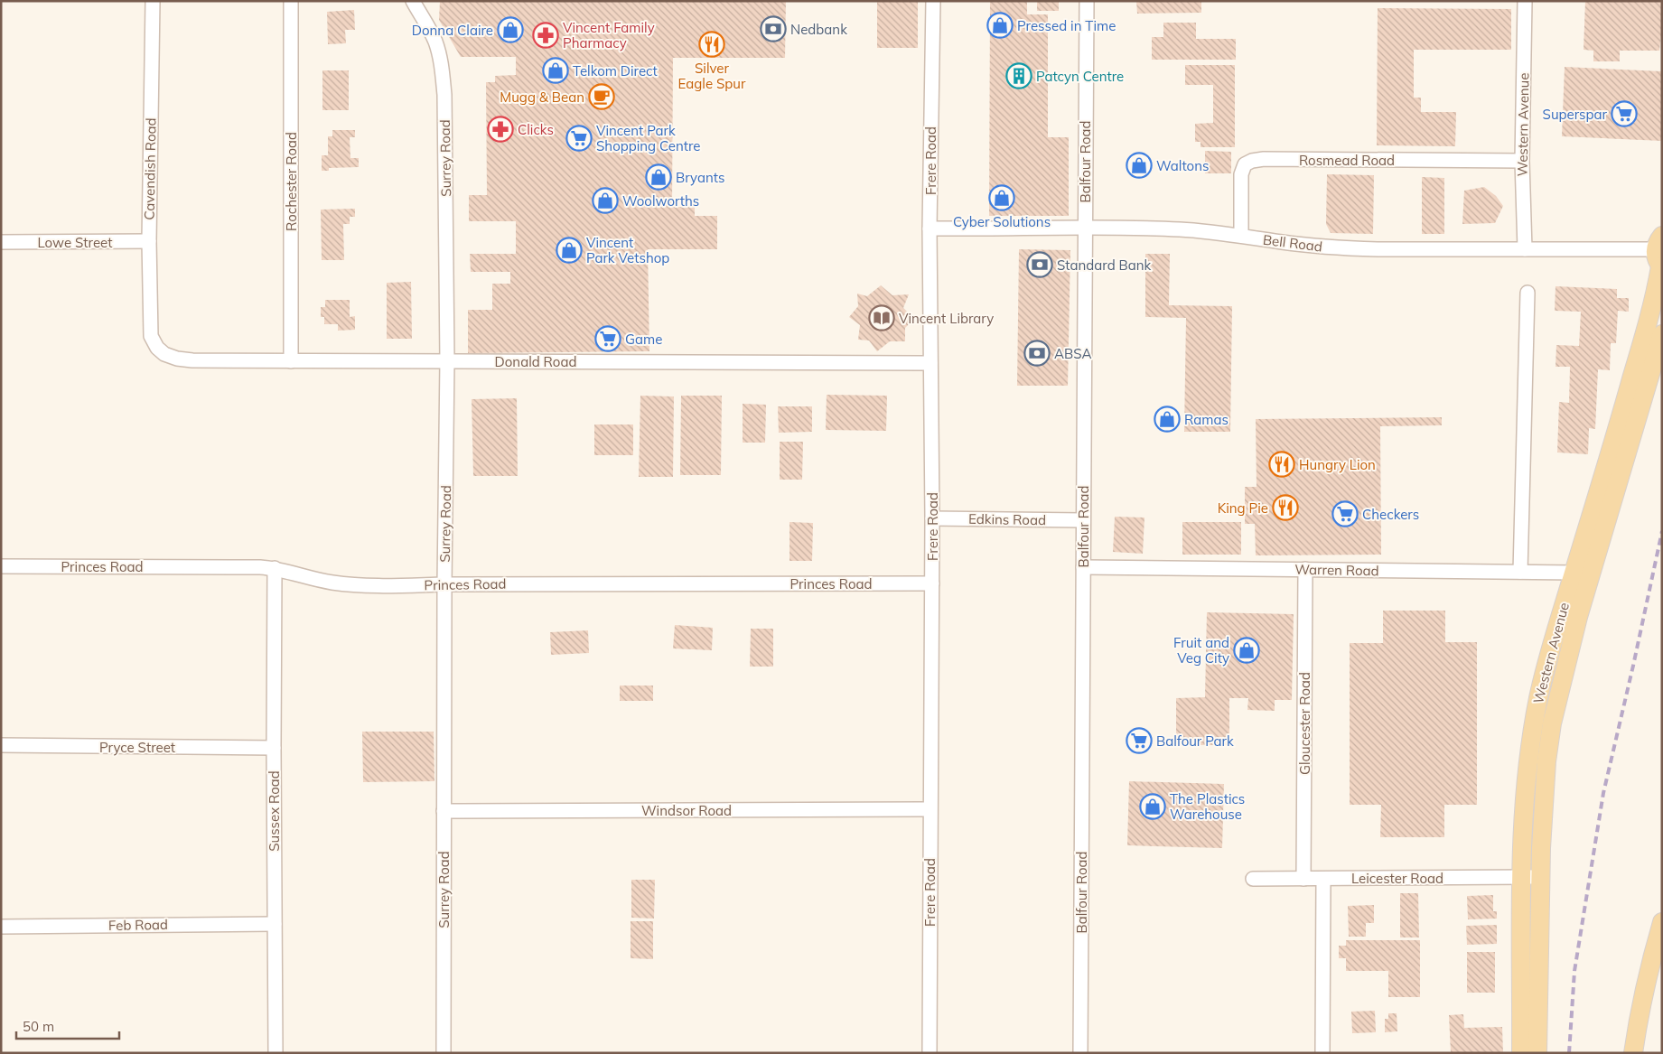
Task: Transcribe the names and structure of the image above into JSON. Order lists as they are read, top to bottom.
{
  "streets": {
    "main road": ["Western Avenue"],
    "street": [
      "Surrey Road",
      "Rosmead Road",
      "Frere Road",
      "Balfour Road",
      "Cavendish Road",
      "Rochester Road",
      "Lowe Street",
      "Bell Road",
      "Donald Road",
      "Edkins Road",
      "Princes Road",
      "Warren Road",
      "Gloucester Road",
      "Pryce Street",
      "Windsor Road",
      "Sussex Road",
      "Leicester Road",
      "Feb Road"
    ]
  },
  "crossings": [
    ["Western Avenue", "Rosmead Road"],
    ["Western Avenue", "Bell Road"],
    ["Western Avenue", "Warren Road"],
    ["Western Avenue", "Leicester Road"],
    ["Surrey Road", "Donald Road"],
    ["Surrey Road", "Princes Road"],
    ["Surrey Road", "Windsor Road"],
    ["Rosmead Road", "Bell Road"],
    ["Frere Road", "Bell Road"],
    ["Frere Road", "Donald Road"],
    ["Frere Road", "Edkins Road"],
    ["Frere Road", "Princes Road"],
    ["Frere Road", "Windsor Road"],
    ["Balfour Road", "Bell Road"],
    ["Balfour Road", "Edkins Road"],
    ["Balfour Road", "Warren Road"],
    ["Cavendish Road", "Lowe Street"],
    ["Cavendish Road", "Donald Road"],
    ["Rochester Road", "Donald Road"],
    ["Princes Road", "Sussex Road"],
    ["Warren Road", "Gloucester Road"],
    ["Gloucester Road", "Leicester Road"],
    ["Pryce Street", "Sussex Road"],
    ["Sussex Road", "Feb Road"]
  ],
  "places": {
    "shop": [
      "Pressed in Time",
      "Donna Claire",
      "Telkom Direct",
      "Waltons",
      "Bryants",
      "Cyber Solutions",
      "Woolworths",
      "Vincent Park Vetshop",
      "Ramas",
      "Fruit and Veg City",
      "The Plastics Warehouse"
    ],
    "bank": ["Nedbank", "Standard Bank", "ABSA"],
    "pharmacy": ["Vincent Family Pharmacy", "Clicks"],
    "restaurant": ["Silver Eagle Spur", "Hungry Lion", "King Pie"],
    "building": ["Patcyn Centre"],
    "cafe": ["Mugg & Bean"],
    "supermarket": [
      "Superspar",
      "Vincent Park Shopping Centre",
      "Game",
      "Checkers",
      "Balfour Park"
    ],
    "library": ["Vincent Library"]
  },
  "scale_bar": "50 m"
}
